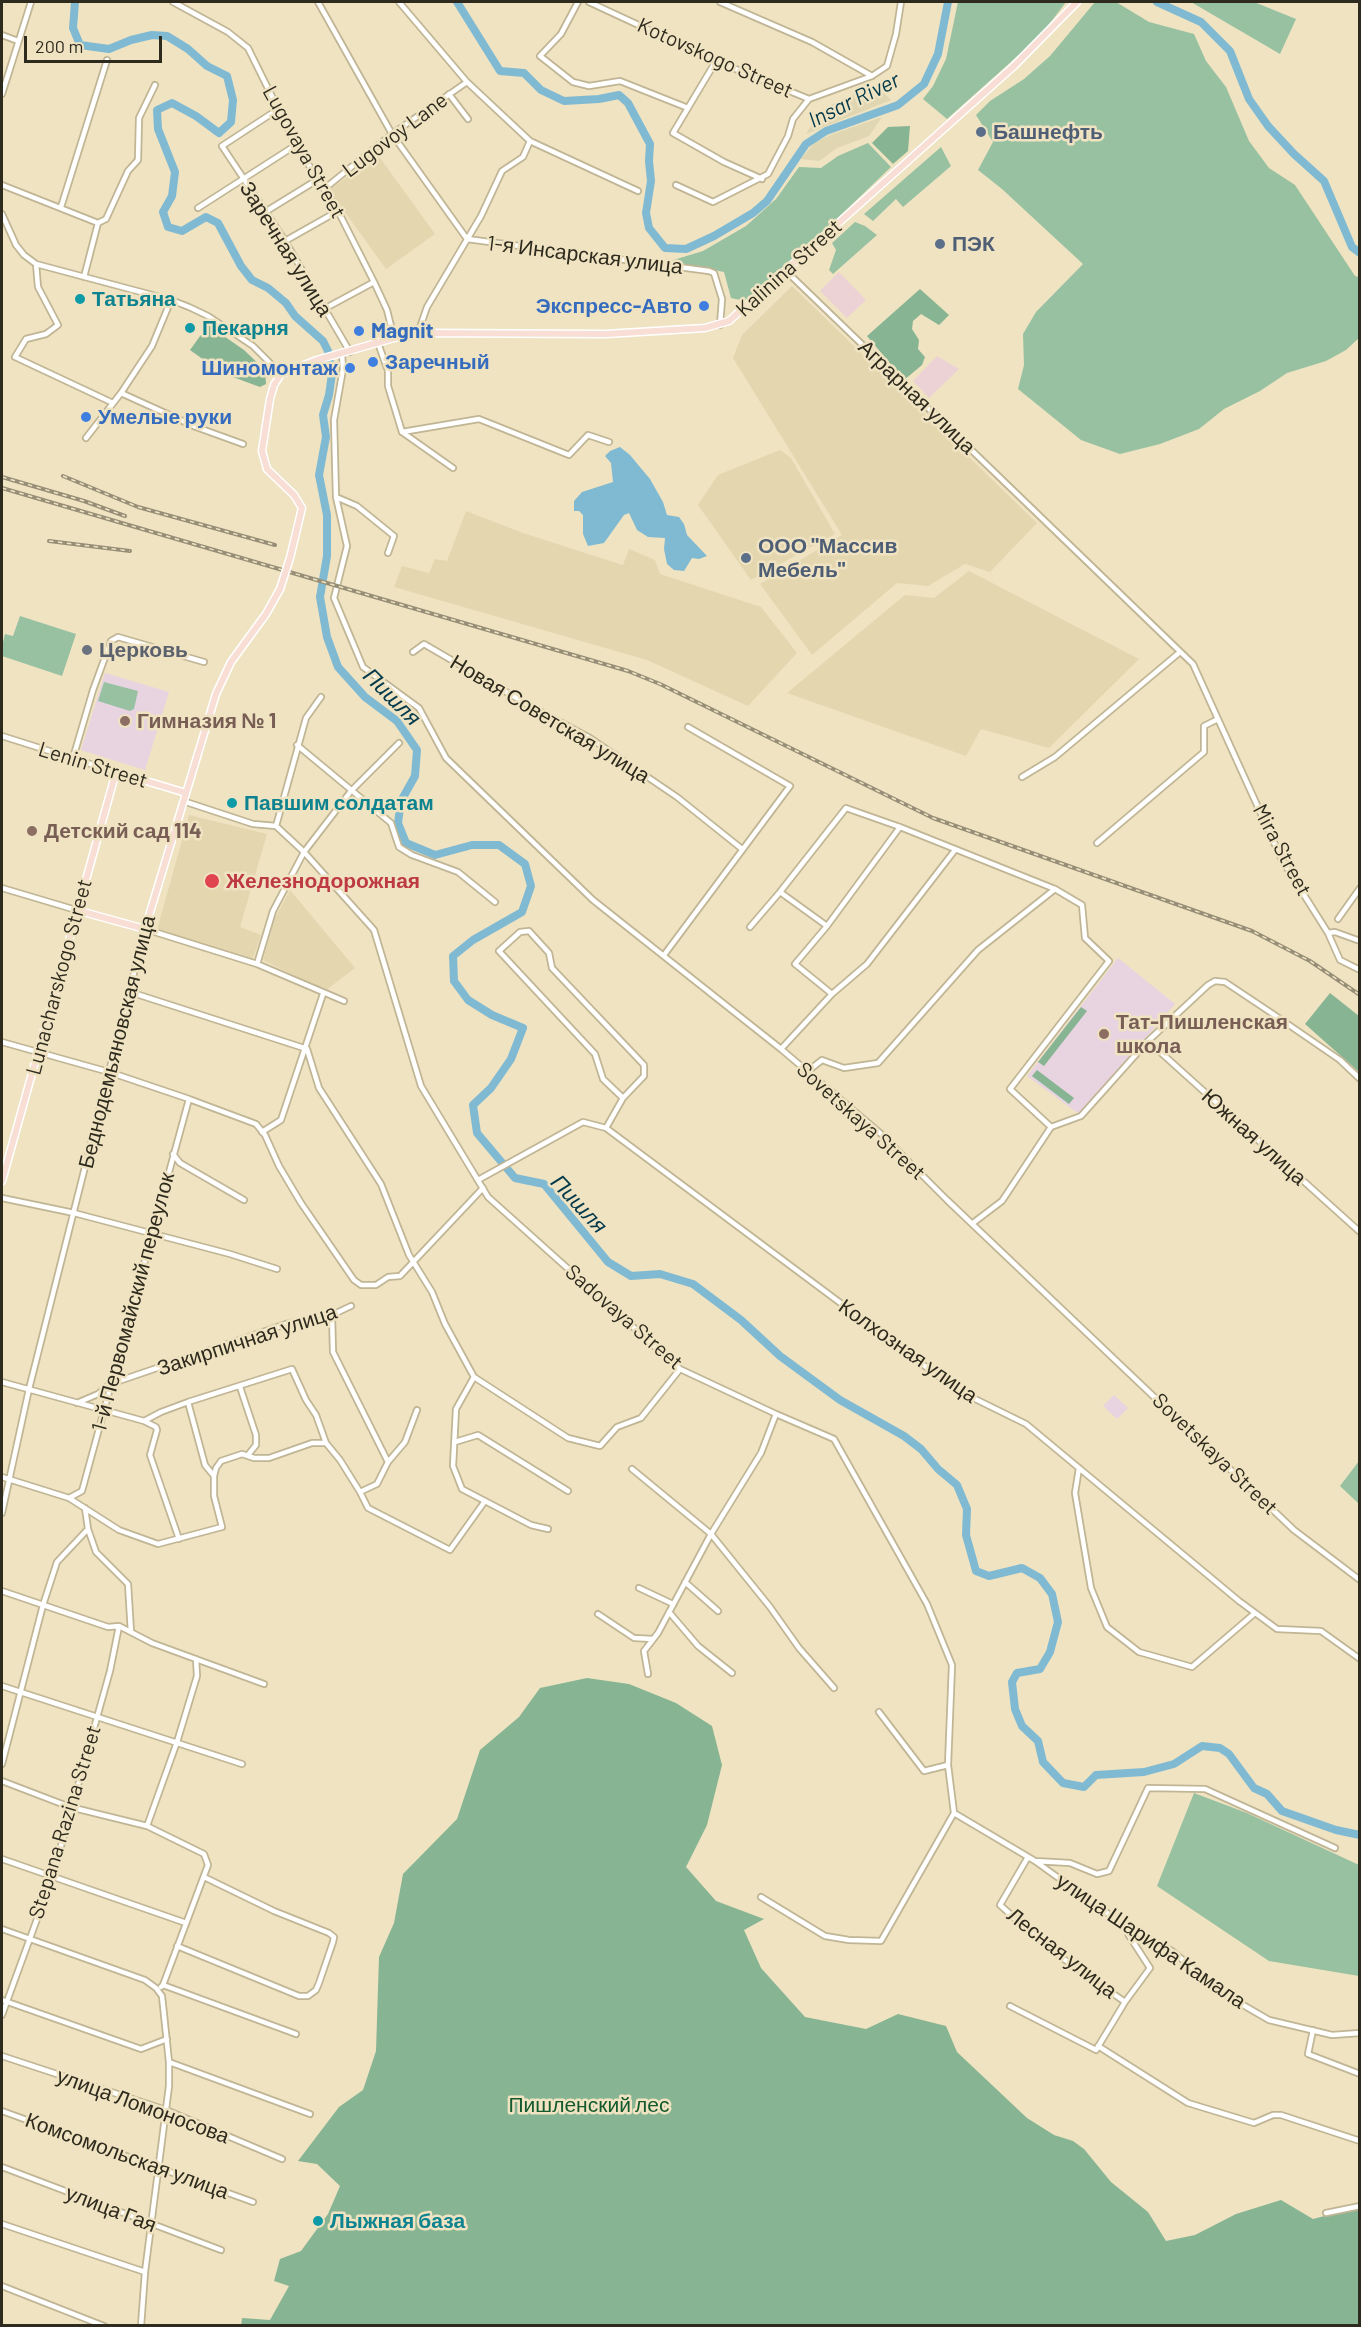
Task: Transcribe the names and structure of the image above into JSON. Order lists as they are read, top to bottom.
{
  "streets": {
    "main road": [
      "Kalinina Street",
      "Lenin Street",
      "Lunacharskogo Street",
      "Беднодемьяновская улица"
    ],
    "street": [
      "Kotovskogo Street",
      "Lugovoy Lane",
      "Lugovaya Street",
      "Заречная улица",
      "1-я Инсарская улица",
      "Аграрная улица",
      "Новая Советская улица",
      "Mira Street",
      "Sovetskaya Street",
      "Южная улица",
      "1-й Первомайский переулок",
      "Sadovaya Street",
      "Закирпичная улица",
      "Колхозная улица",
      "Stepana Razina Street",
      "улица Шарифа Камала",
      "Лесная улица",
      "улица Ломоносова",
      "Комсомольская улица",
      "улица Гая"
    ]
  },
  "crossings": [
    ["Lugovoy Lane", "Lugovaya Street"],
    ["Lugovoy Lane", "1-я Инсарская улица"],
    ["Lugovaya Street", "Заречная улица"],
    ["Lugovaya Street", "Kalinina Street"],
    ["Заречная улица", "Kalinina Street"],
    ["1-я Инсарская улица", "Kalinina Street"],
    ["Kalinina Street", "Аграрная улица"],
    ["Kalinina Street", "Беднодемьяновская улица"],
    ["Аграрная улица", "Mira Street"],
    ["Lenin Street", "Lunacharskogo Street"],
    ["Lenin Street", "Беднодемьяновская улица"],
    ["1-й Первомайский переулок", "Закирпичная улица"],
    ["Sadovaya Street", "улица Шарифа Камала"],
    ["улица Шарифа Камала", "Лесная улица"]
  ],
  "water": ["Insar River", "Пишля"],
  "parks": ["Пишленский лес"],
  "places": [
    "Башнефть",
    "ПЭК",
    "Татьяна",
    "Экспресс-Авто",
    "Пекарня",
    "Magnit",
    "Заречный",
    "Шиномонтаж",
    "Умелые руки",
    "ООО \"Массив Мебель\"",
    "Церковь",
    "Гимназия № 1",
    "Павшим солдатам",
    "Детский сад 114",
    "Железнодорожная",
    "Тат-Пишленская школа",
    "Лыжная база"
  ],
  "scale_bar": "200 m"
}
